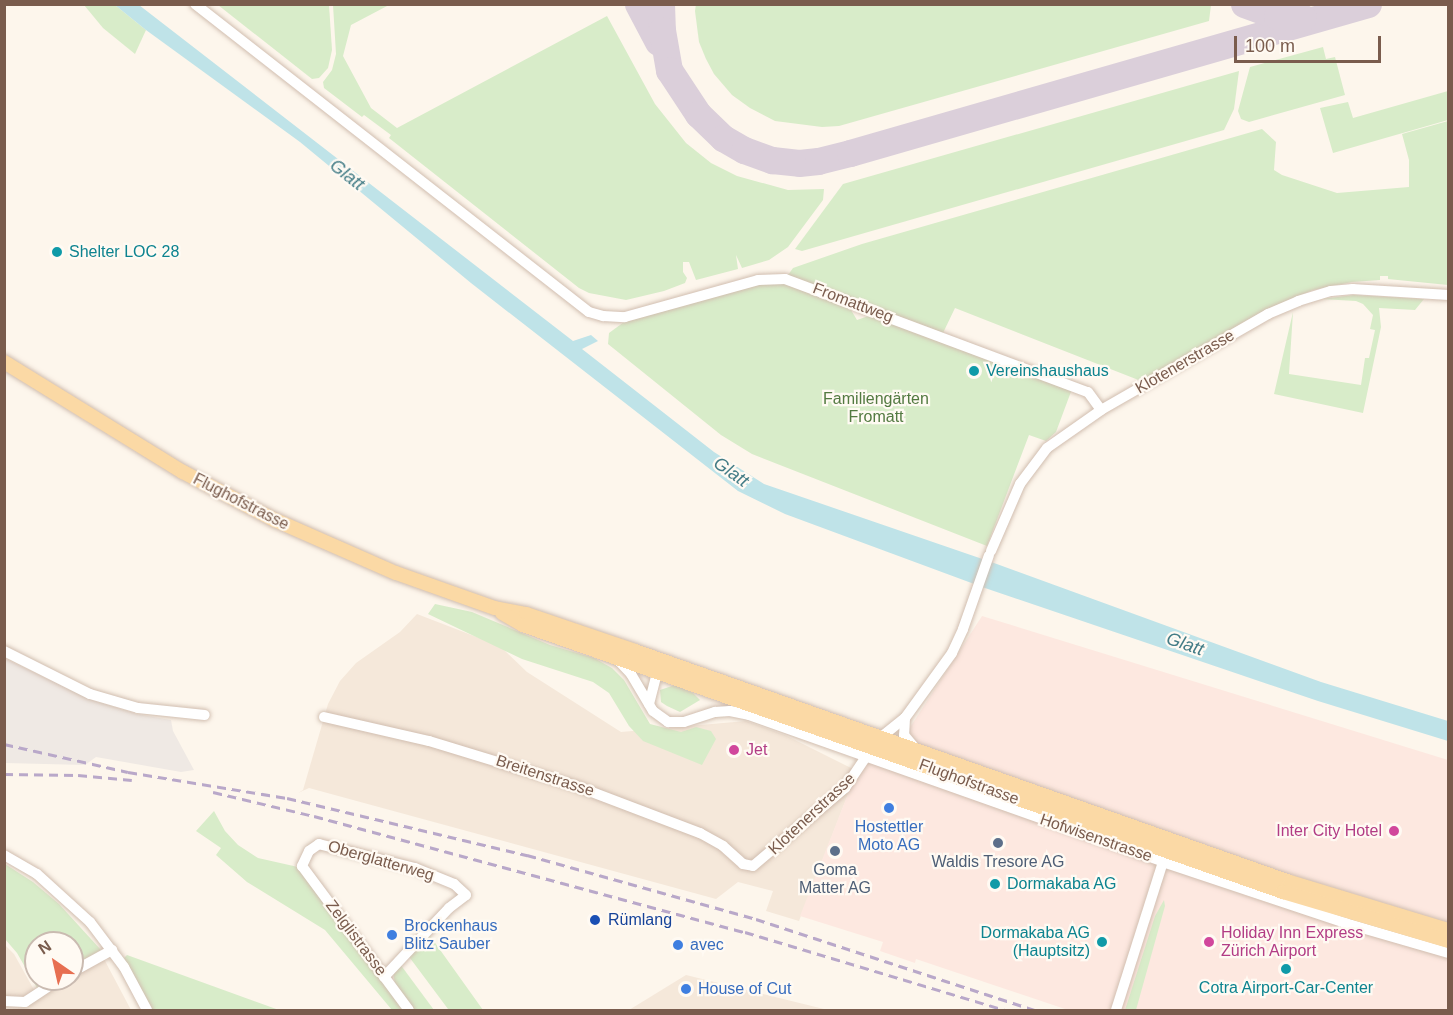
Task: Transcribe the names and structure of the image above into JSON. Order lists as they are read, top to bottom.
{
  "streets": {
    "main road": ["Flughofstrasse"],
    "street": [
      "Fromattweg",
      "Klotenerstrasse",
      "Breitenstrasse",
      "Hofwisenstrasse",
      "Oberglatterweg",
      "Zelglistrasse"
    ]
  },
  "crossings": [
    ["Fromattweg", "Klotenerstrasse"],
    ["Klotenerstrasse", "Flughofstrasse"],
    ["Klotenerstrasse", "Breitenstrasse"],
    ["Klotenerstrasse", "Hofwisenstrasse"],
    ["Flughofstrasse", "Hofwisenstrasse"],
    ["Oberglatterweg", "Zelglistrasse"]
  ],
  "water": ["Glatt"],
  "parks": ["Familiengärten Fromatt"],
  "places": [
    "Shelter LOC 28",
    "Vereinshaushaus",
    "Jet",
    "Hostettler Moto AG",
    "Inter City Hotel",
    "Waldis Tresore AG",
    "Goma Matter AG",
    "Dormakaba AG",
    "Rümlang",
    "Brockenhaus Blitz Sauber",
    "Dormakaba AG (Hauptsitz)",
    "Holiday Inn Express Zürich Airport",
    "avec",
    "Cotra Airport-Car-Center",
    "House of Cut"
  ],
  "scale_bar": "100 m",
  "north": "top left"
}
